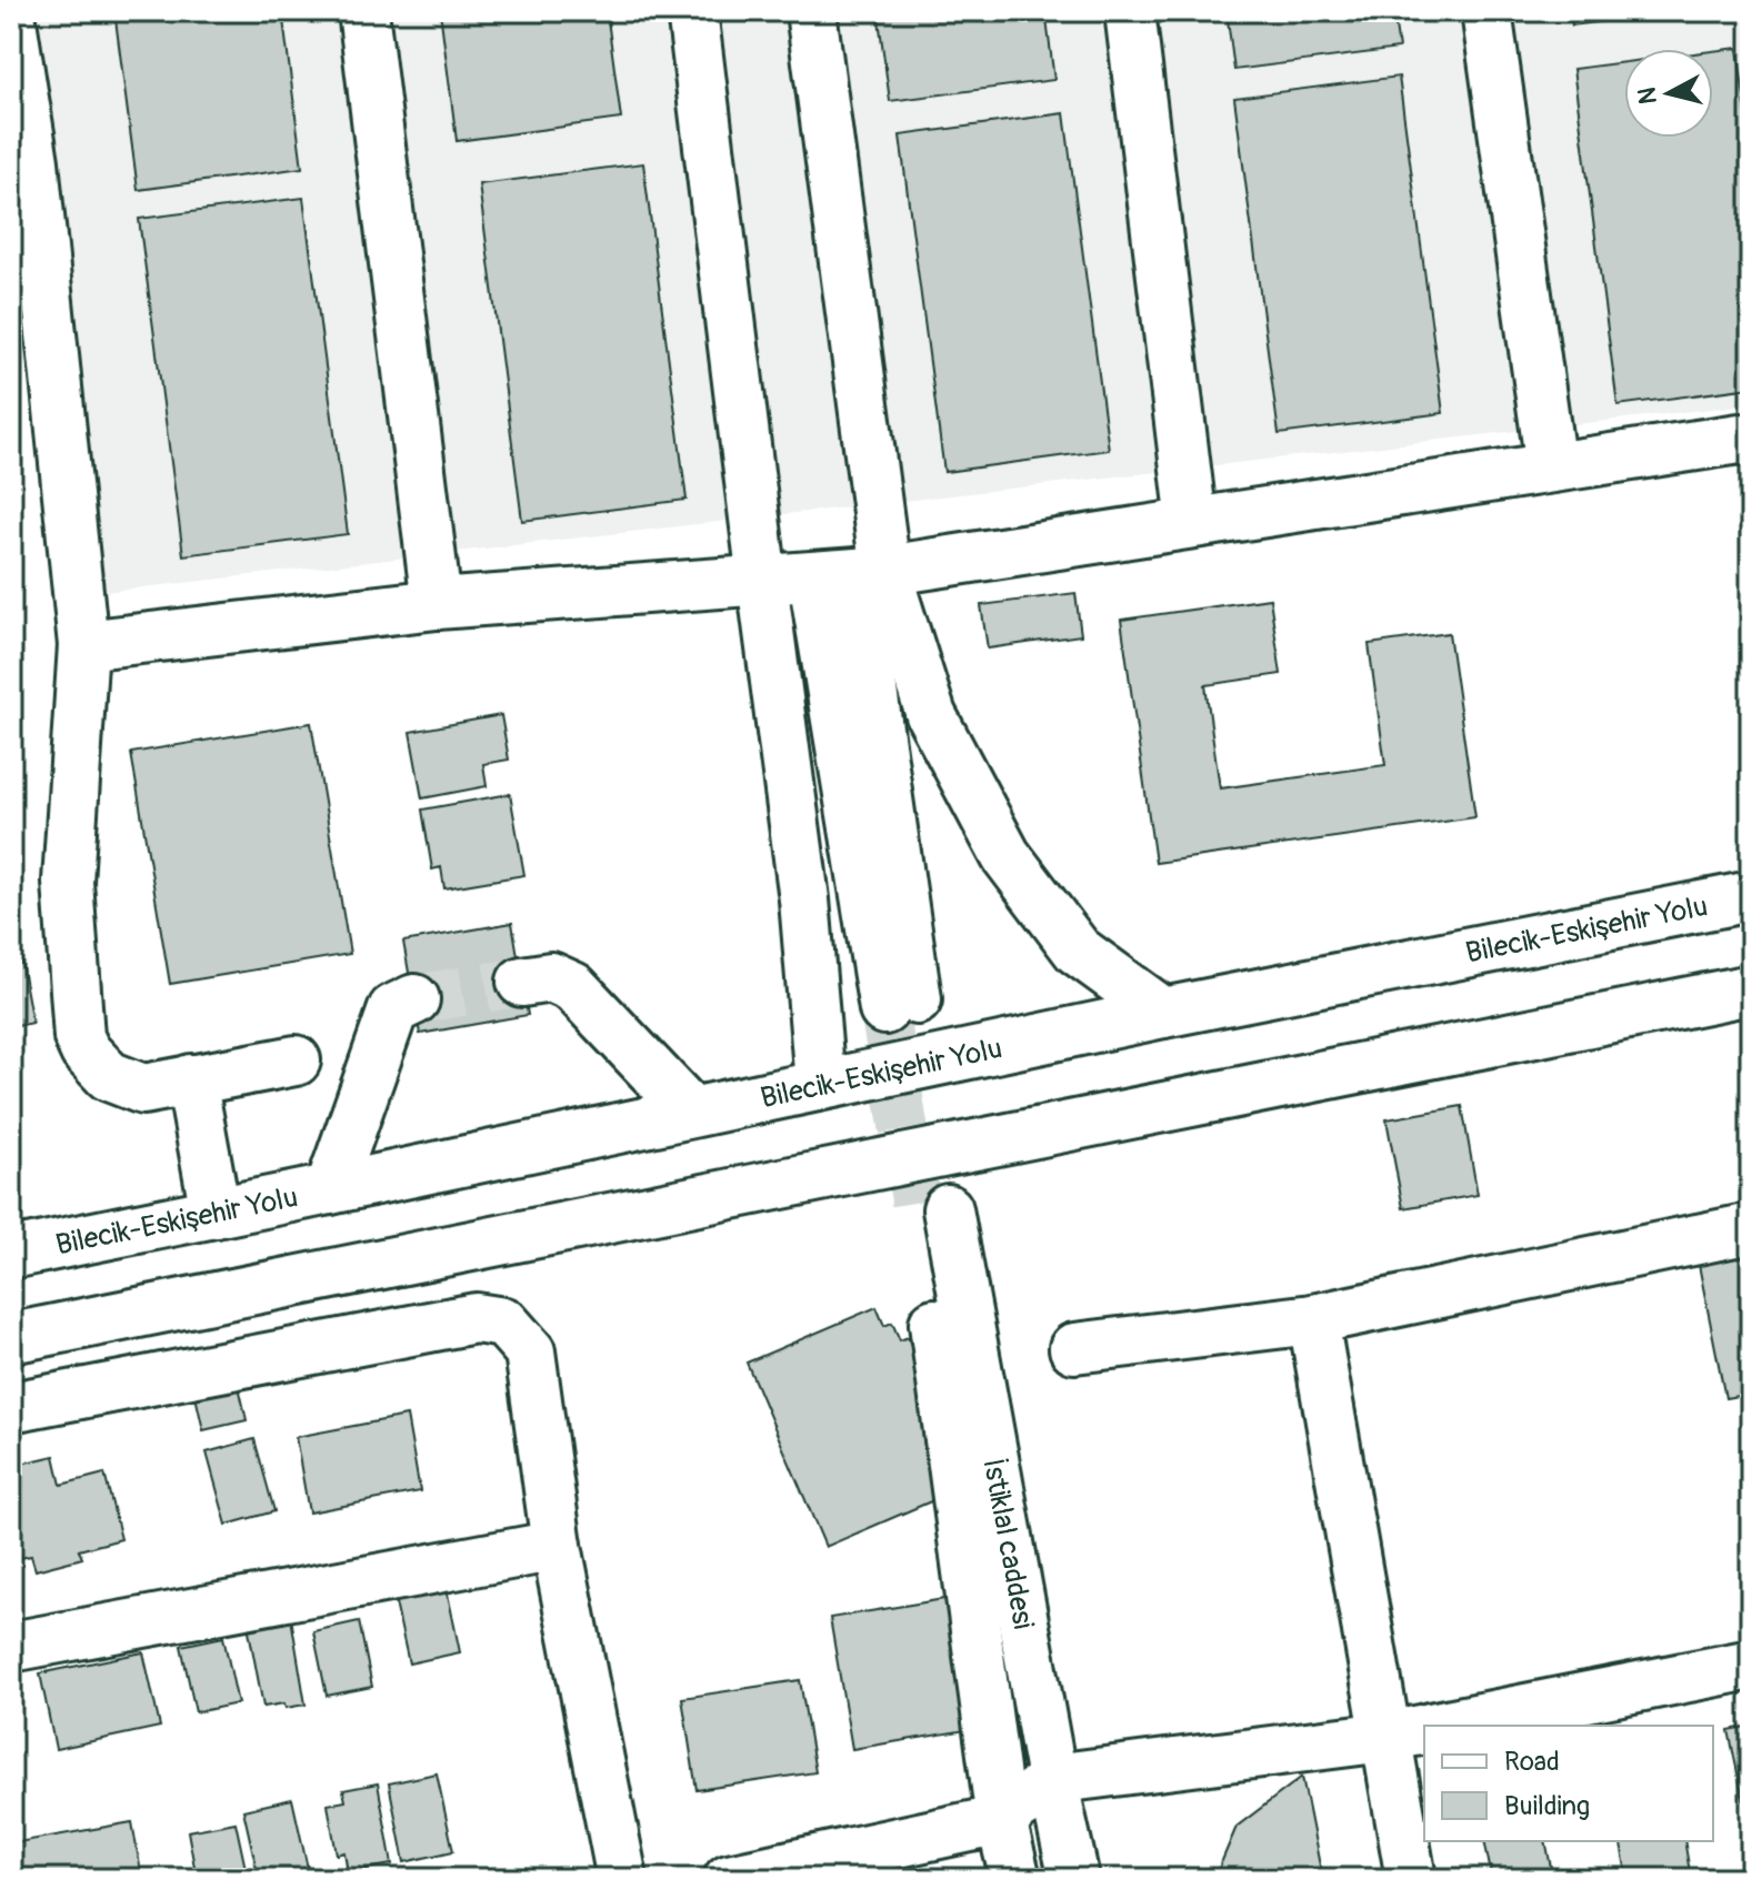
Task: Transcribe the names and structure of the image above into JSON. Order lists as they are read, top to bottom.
{
  "streets": {
    "street": ["Bilecik-Eskişehir Yolu", "İstiklal caddesi"]
  },
  "legend": ["Road", "Building"],
  "north": "left"
}
